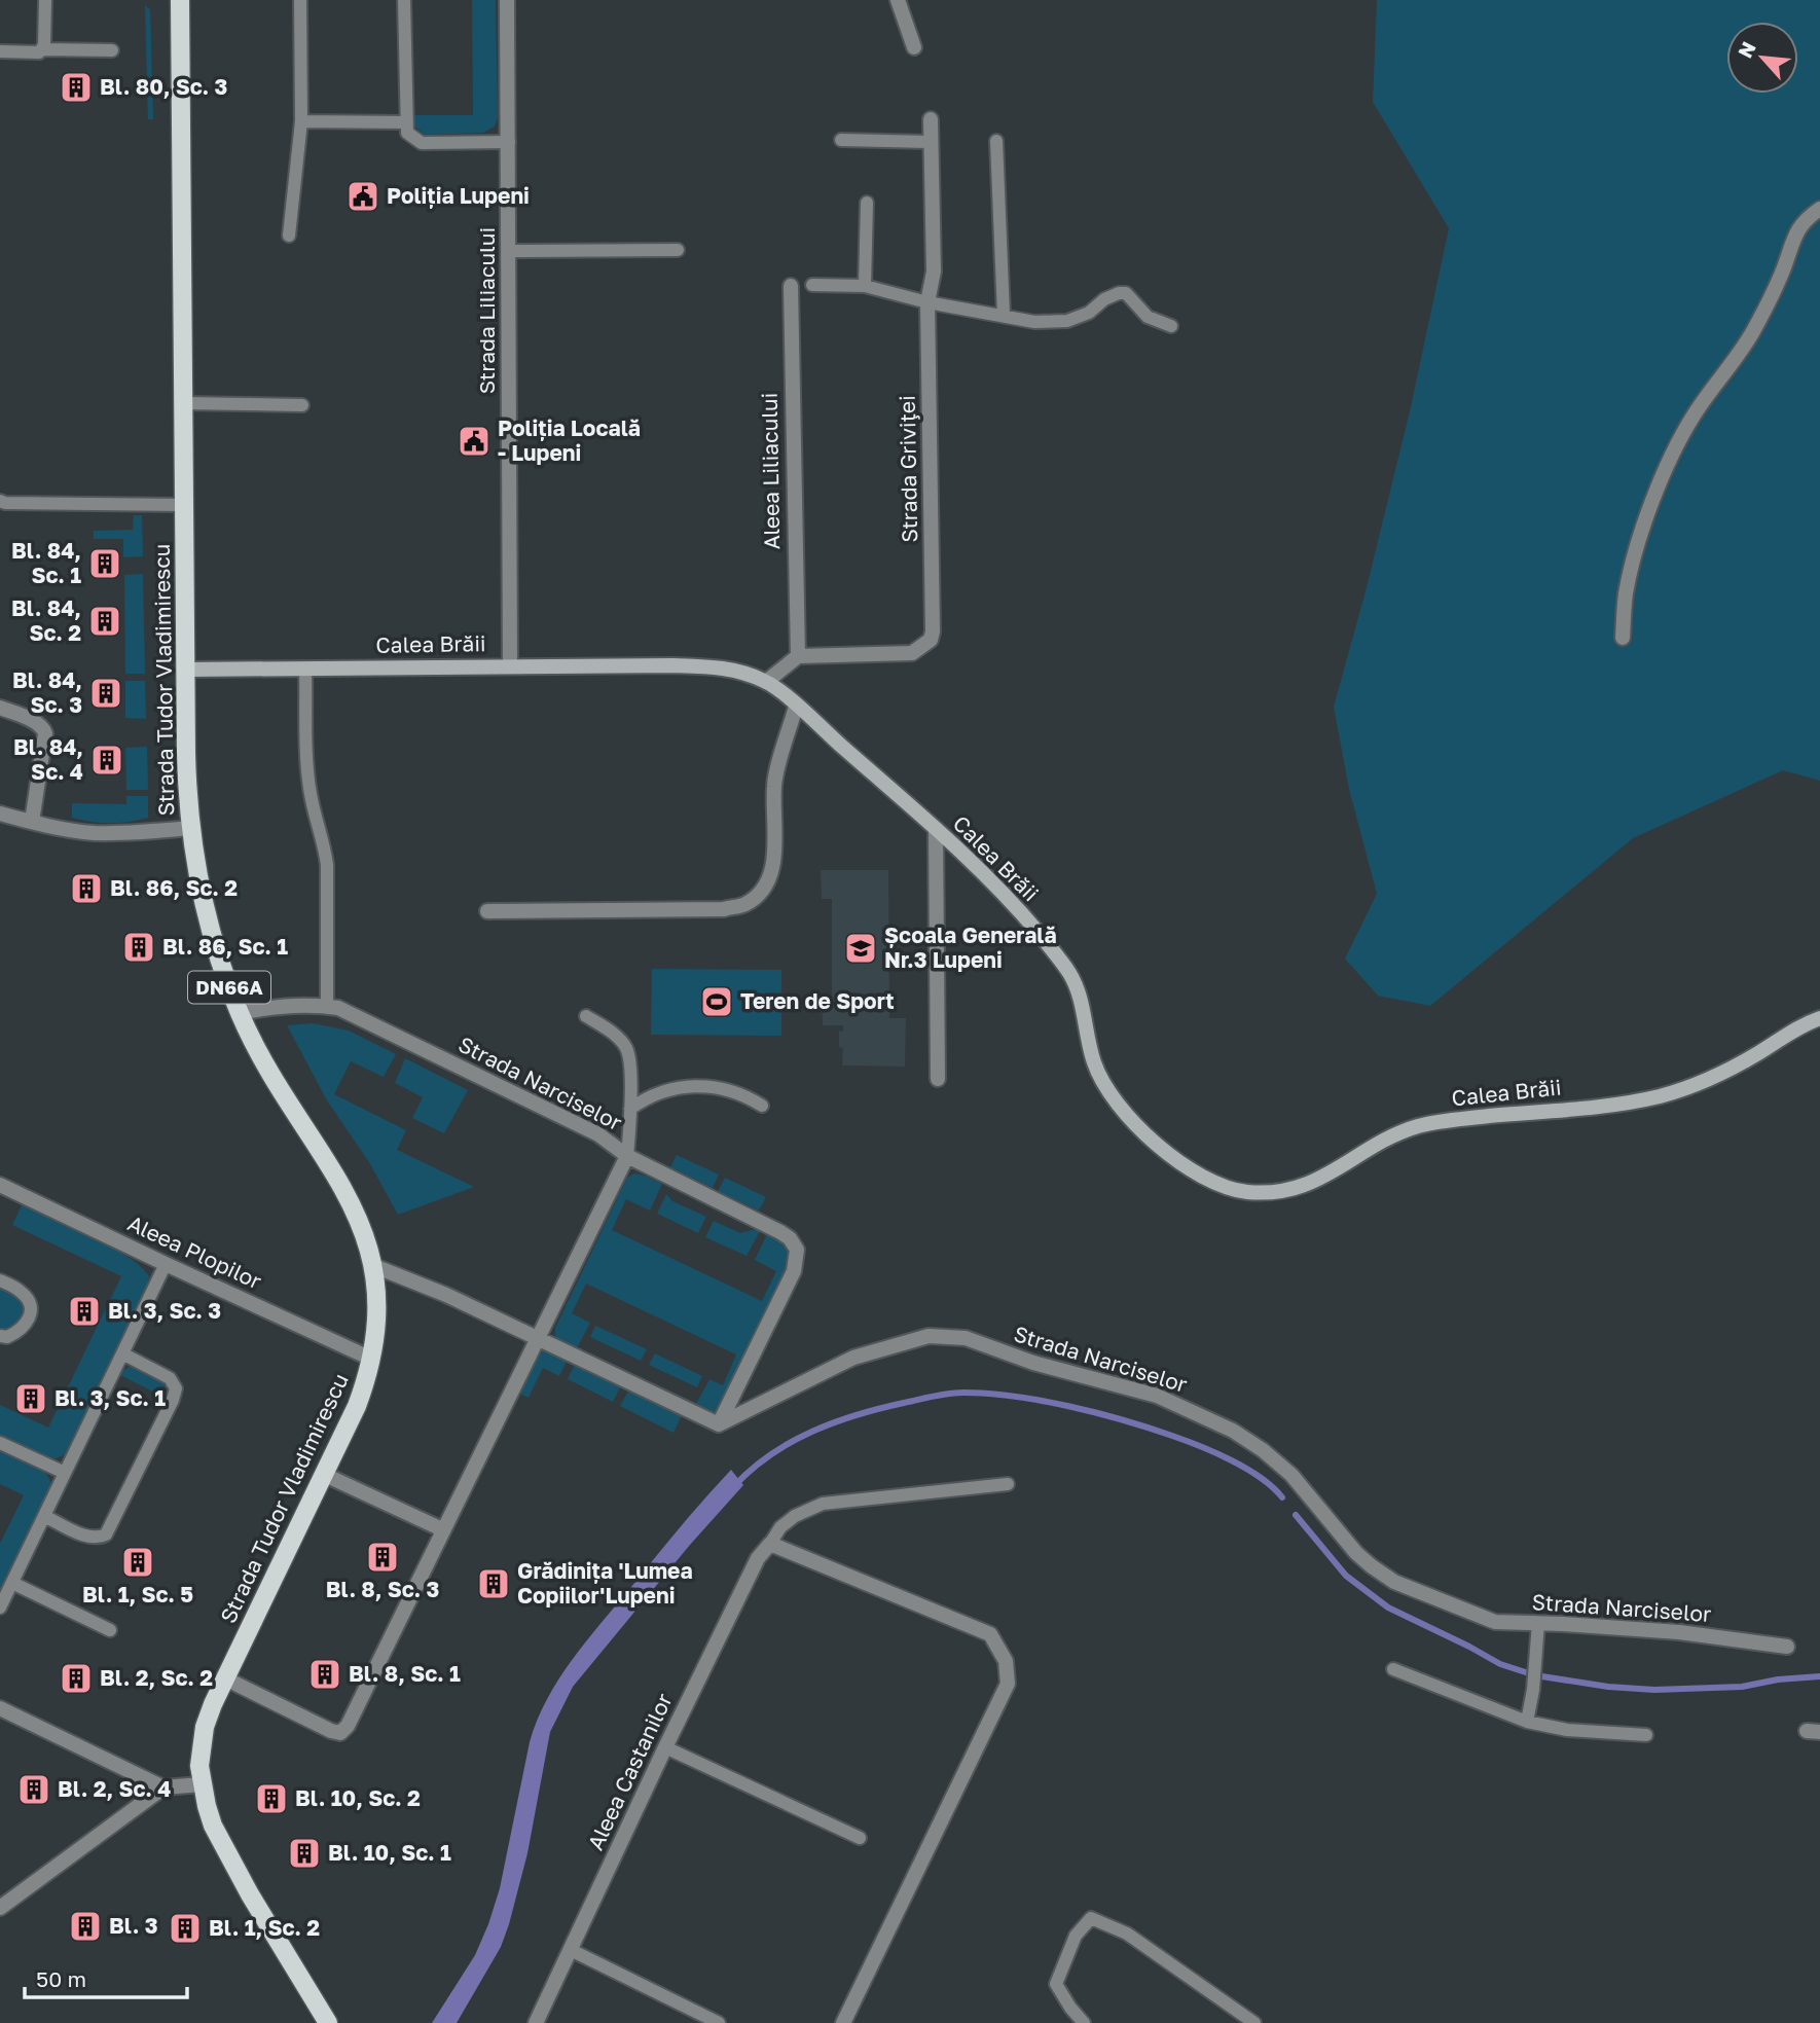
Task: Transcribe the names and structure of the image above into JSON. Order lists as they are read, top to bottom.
{
  "streets": {
    "main road": ["Calea Brăii", "Strada Tudor Vladimirescu", "DN66A"],
    "street": [
      "Strada Liliacului",
      "Strada Griviţei",
      "Aleea Liliacului",
      "Strada Narciselor",
      "Aleea Plopilor",
      "Aleea Castanilor"
    ]
  },
  "crossings": [
    ["Strada Liliacului", "Calea Brăii"],
    ["Strada Griviţei", "Aleea Liliacului"],
    ["Calea Brăii", "Strada Tudor Vladimirescu"],
    ["Strada Tudor Vladimirescu", "Strada Narciselor"],
    ["Strada Tudor Vladimirescu", "Aleea Plopilor"]
  ],
  "places": {
    "building": [
      "Bl. 80, Sc. 3",
      "Bl. 84, Sc. 1",
      "Bl. 84, Sc. 2",
      "Bl. 84, Sc. 3",
      "Bl. 84, Sc. 4",
      "Bl. 86, Sc. 2",
      "Bl. 86, Sc. 1",
      "Bl. 3, Sc. 3",
      "Bl. 3, Sc. 1",
      "Bl. 8, Sc. 3",
      "Bl. 1, Sc. 5",
      "Grădinița 'Lumea Copiilor'Lupeni",
      "Bl. 8, Sc. 1",
      "Bl. 2, Sc. 2",
      "Bl. 2, Sc. 4",
      "Bl. 10, Sc. 2",
      "Bl. 10, Sc. 1",
      "Bl. 3",
      "Bl. 1, Sc. 2"
    ],
    "public building": ["Poliția Lupeni", "Poliția Locală - Lupeni"],
    "school or university": ["Școala Generală Nr.3 Lupeni"],
    "sports": ["Teren de Sport"]
  },
  "scale_bar": "50 m",
  "north": "top left"
}
